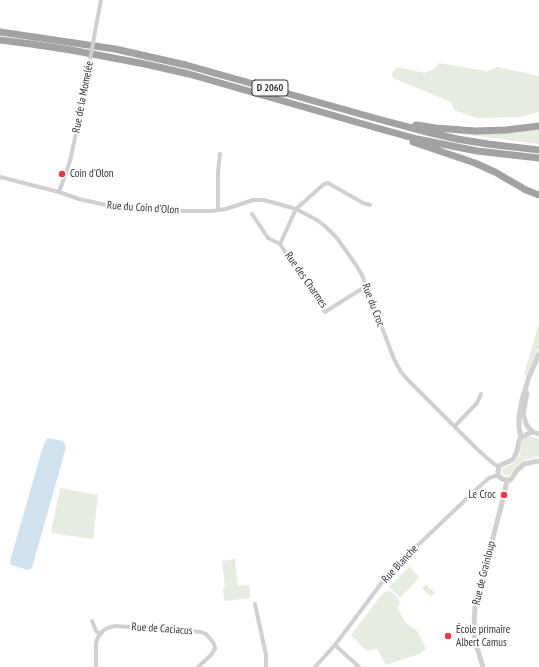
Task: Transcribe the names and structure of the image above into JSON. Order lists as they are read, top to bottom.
{
  "streets": {
    "highway": ["D 2060"],
    "street": [
      "Rue de la Momelée",
      "Rue du Coin d'Olon",
      "Rue des Charmes",
      "Rue du Croc",
      "Rue Blanche",
      "Rue de Grainloup",
      "Rue de Caciacus"
    ]
  },
  "crossings": [
    ["Rue de la Momelée", "Rue du Coin d'Olon"],
    ["Rue du Coin d'Olon", "Rue du Croc"],
    ["Rue des Charmes", "Rue du Croc"]
  ],
  "places": ["Coin d'Olon", "Le Croc", "École primaire Albert Camus"]
}
